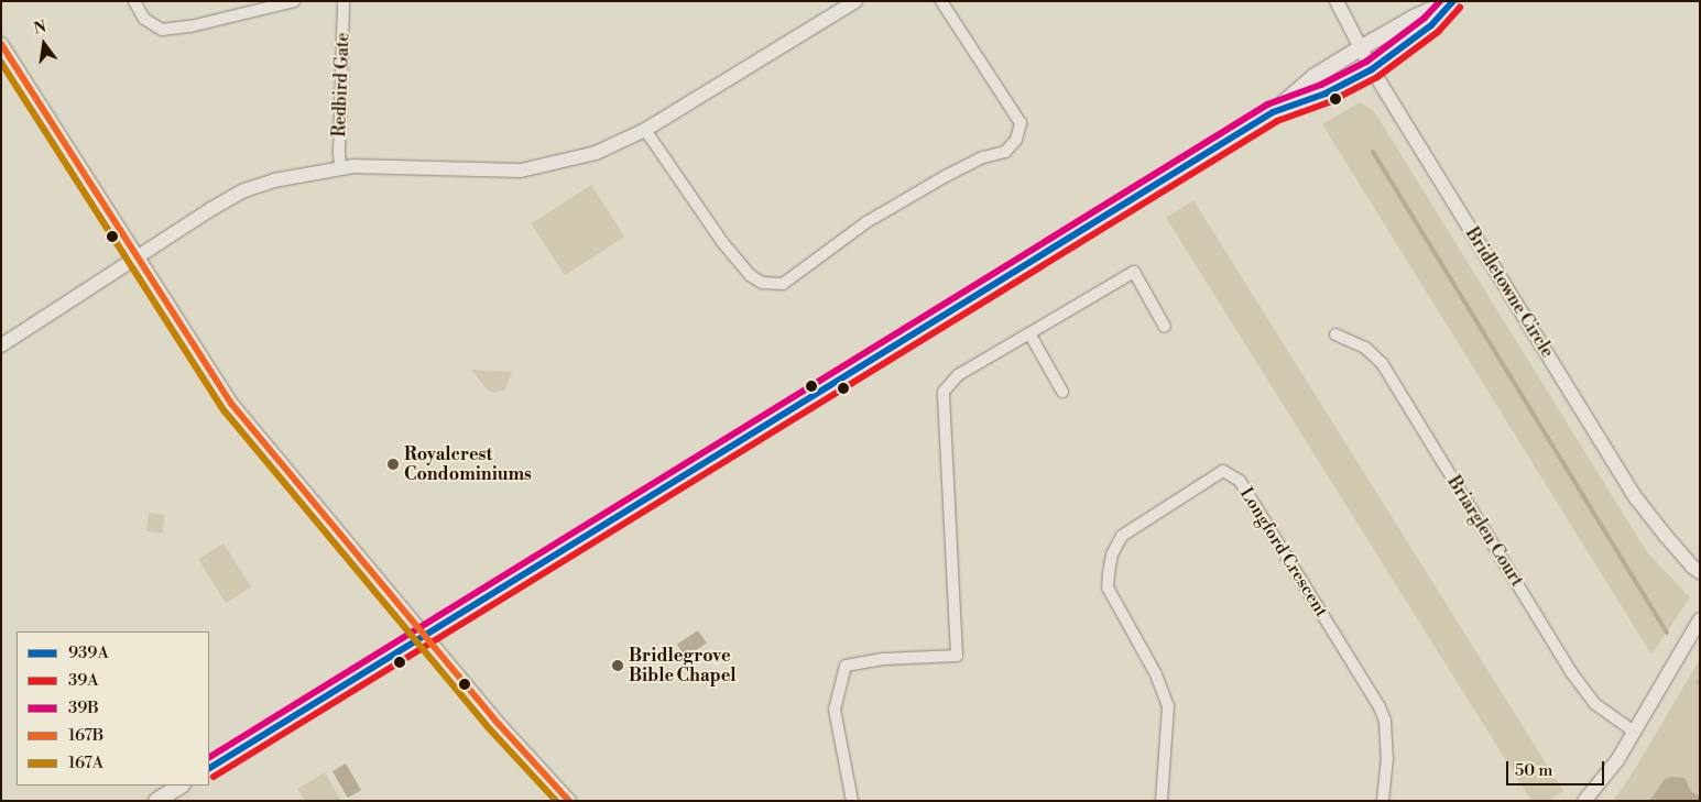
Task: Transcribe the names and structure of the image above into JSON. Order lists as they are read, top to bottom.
{
  "streets": {
    "street": [
      "Redbird Gate",
      "Bridletowne Circle",
      "Briarglen Court",
      "Longford Crescent"
    ]
  },
  "places": ["Royalcrest Condominiums", "Bridlegrove Bible Chapel"],
  "lines": [
    "transit line 939A",
    "transit line 39B",
    "transit line 39A",
    "transit line 167B",
    "transit line 167A"
  ],
  "legend": [
    "939A",
    "39A",
    "39B",
    "167B",
    "167A"
  ],
  "scale_bar": "50 m",
  "north": "top"
}
